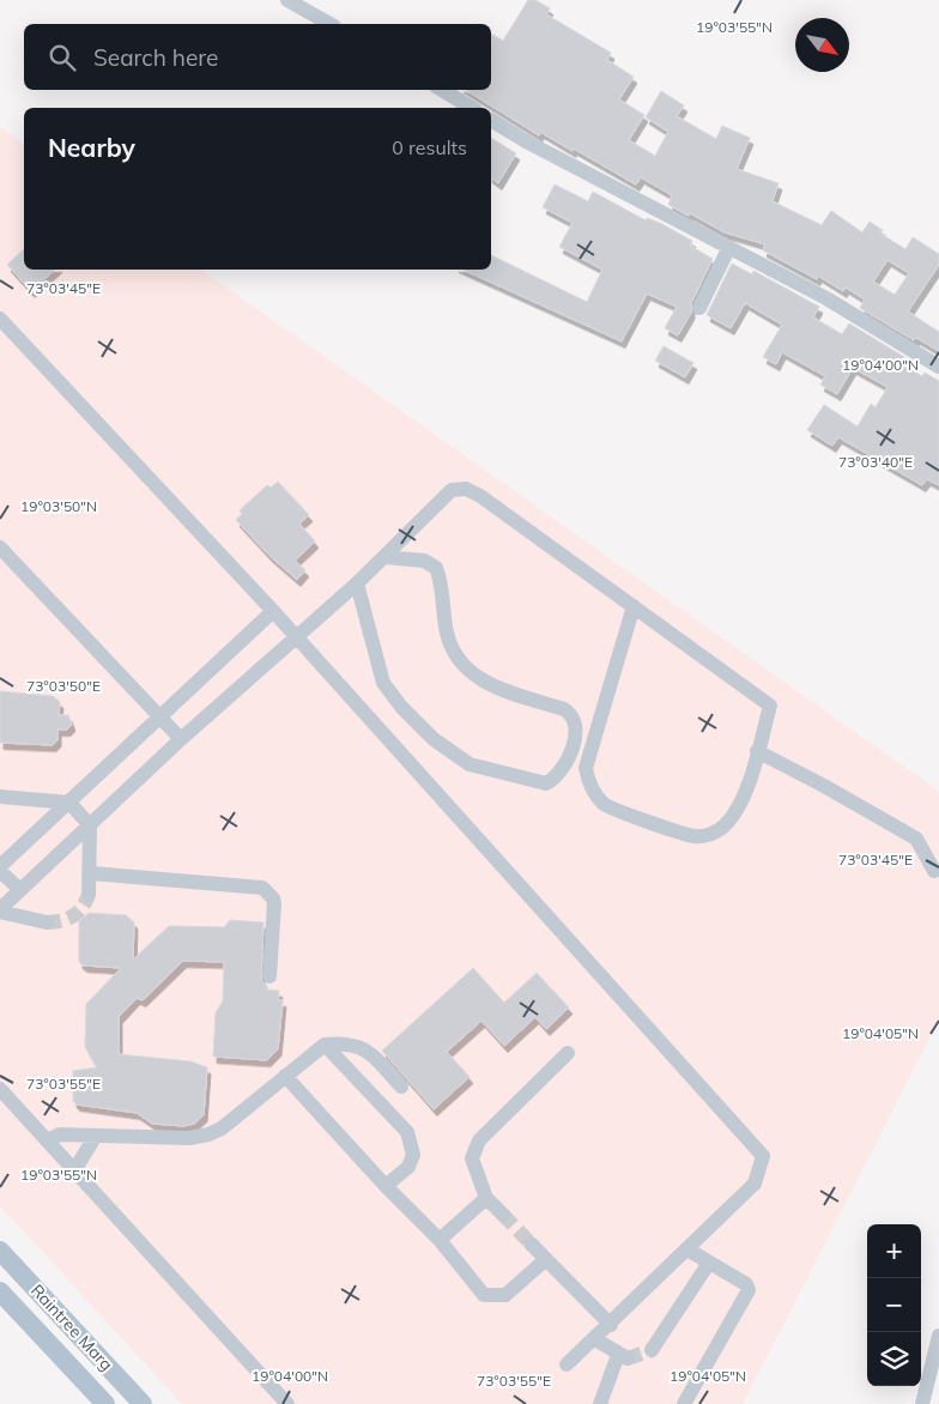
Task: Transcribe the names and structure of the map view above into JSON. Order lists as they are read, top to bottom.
{
  "streets": {
    "main road": ["Raintree Marg"]
  },
  "north": "bottom right",
  "page": {
    "search": "Search here",
    "heading": ["Nearby", "0 results"],
    "map_buttons": ["+", "−"]
  },
  "coordinates": [
    "19°03'55\"N",
    "73°03'45\"E",
    "19°04'00\"N",
    "73°03'40\"E",
    "19°03'50\"N",
    "73°03'50\"E",
    "19°04'05\"N",
    "73°03'55\"E"
  ]
}
